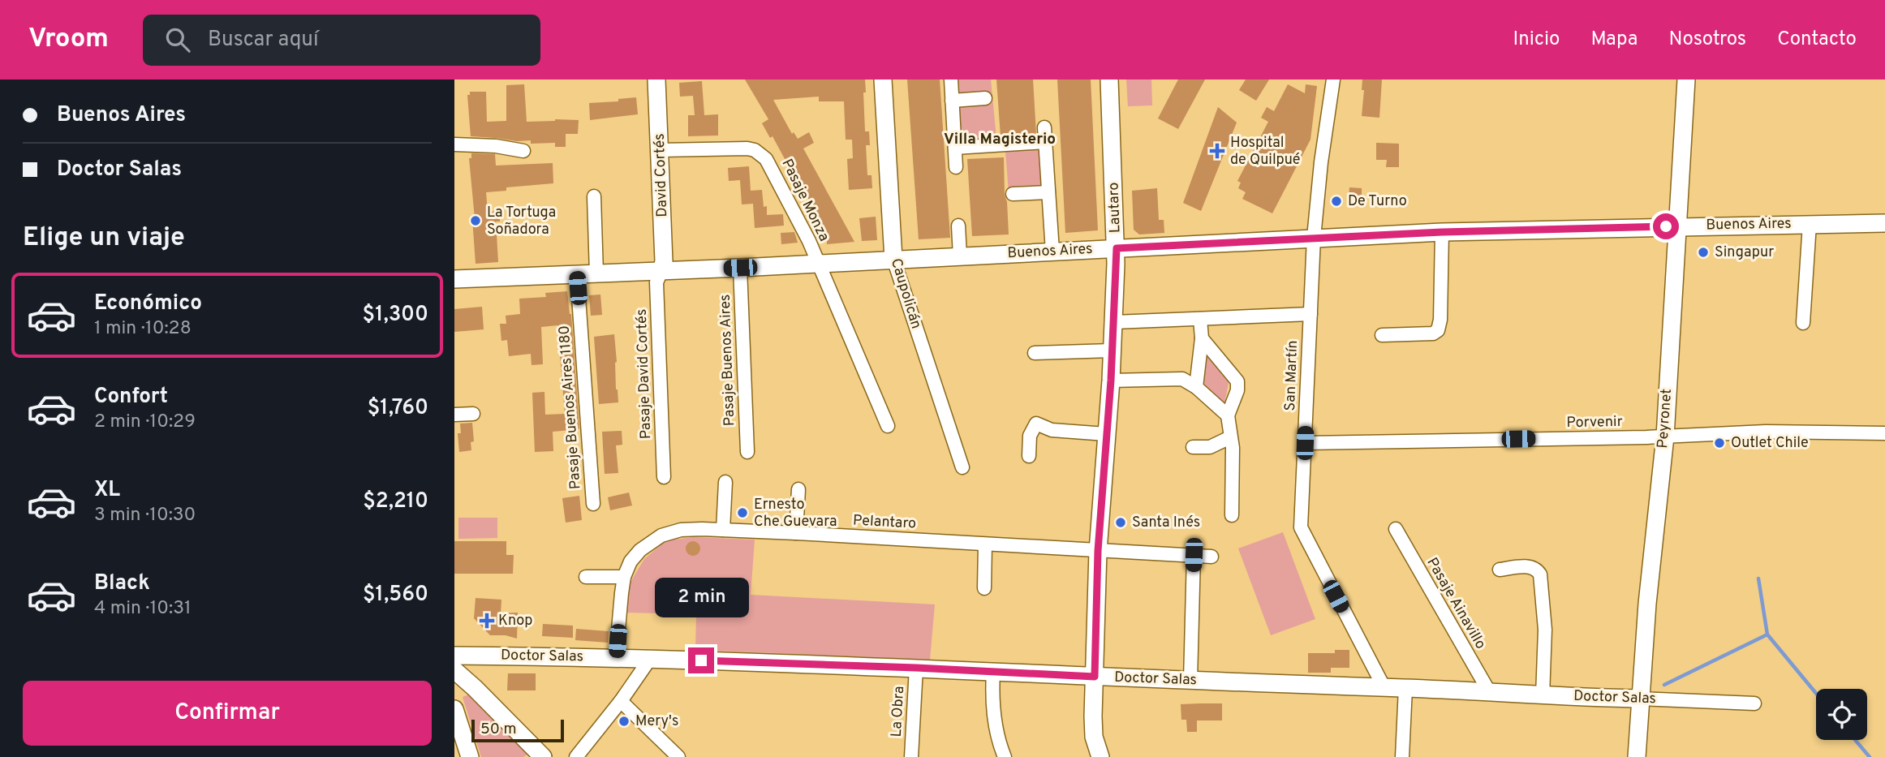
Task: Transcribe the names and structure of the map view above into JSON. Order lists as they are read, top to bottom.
{
  "streets": {
    "main road": [
      "David Cortés",
      "Lautaro",
      "Buenos Aires",
      "Caupolicán",
      "Peyronet",
      "Doctor Salas"
    ],
    "street": [
      "Pasaje Monza",
      "Pasaje Buenos Aires",
      "Pasaje David Cortés",
      "San Martín",
      "Pasaje Buenos Aires 1180",
      "Porvenir",
      "Pelantaro",
      "Pasaje Ainavillo",
      "La Obra"
    ]
  },
  "crossings": [
    ["David Cortés", "Pasaje Monza"],
    ["David Cortés", "Buenos Aires"],
    ["David Cortés", "Pasaje David Cortés"],
    ["Pasaje Monza", "Buenos Aires"],
    ["Lautaro", "Buenos Aires"],
    ["Lautaro", "Pelantaro"],
    ["Lautaro", "Doctor Salas"],
    ["Buenos Aires", "Caupolicán"],
    ["Buenos Aires", "Pasaje Buenos Aires"],
    ["Buenos Aires", "Pasaje David Cortés"],
    ["Buenos Aires", "San Martín"],
    ["Buenos Aires", "Pasaje Buenos Aires 1180"],
    ["Buenos Aires", "Peyronet"],
    ["San Martín", "Porvenir"],
    ["San Martín", "Doctor Salas"],
    ["Peyronet", "Porvenir"],
    ["Peyronet", "Doctor Salas"],
    ["Pelantaro", "Doctor Salas"],
    ["Pasaje Ainavillo", "Doctor Salas"],
    ["Doctor Salas", "La Obra"]
  ],
  "districts": ["Villa Magisterio"],
  "places": {
    "health": ["Hospital de Quilpué", "Knop"],
    "other": [
      "De Turno",
      "La Tortuga Soñadora",
      "Singapur",
      "Outlet Chile",
      "Ernesto Che Guevara",
      "Santa Inés",
      "Mery's"
    ]
  },
  "scale_bar": "50 m",
  "page": {
    "header": "Vroom",
    "search": "Buscar aquí",
    "nav": [
      "Inicio",
      "Mapa",
      "Nosotros",
      "Contacto"
    ],
    "banner": ["Buenos Aires", "Doctor Salas"],
    "heading": "Elige un viaje",
    "list": [
      {
        "name": "Económico",
        "note": "1 min · 10:28",
        "value": "$1,300"
      },
      {
        "name": "Confort",
        "note": "2 min · 10:29",
        "value": "$1,760"
      },
      {
        "name": "XL",
        "note": "3 min · 10:30",
        "value": "$2,210"
      },
      {
        "name": "Black",
        "note": "4 min · 10:31",
        "value": "$1,560"
      }
    ],
    "bubble": "2 min",
    "buttons": "Confirmar",
    "scale": "50 m"
  }
}
